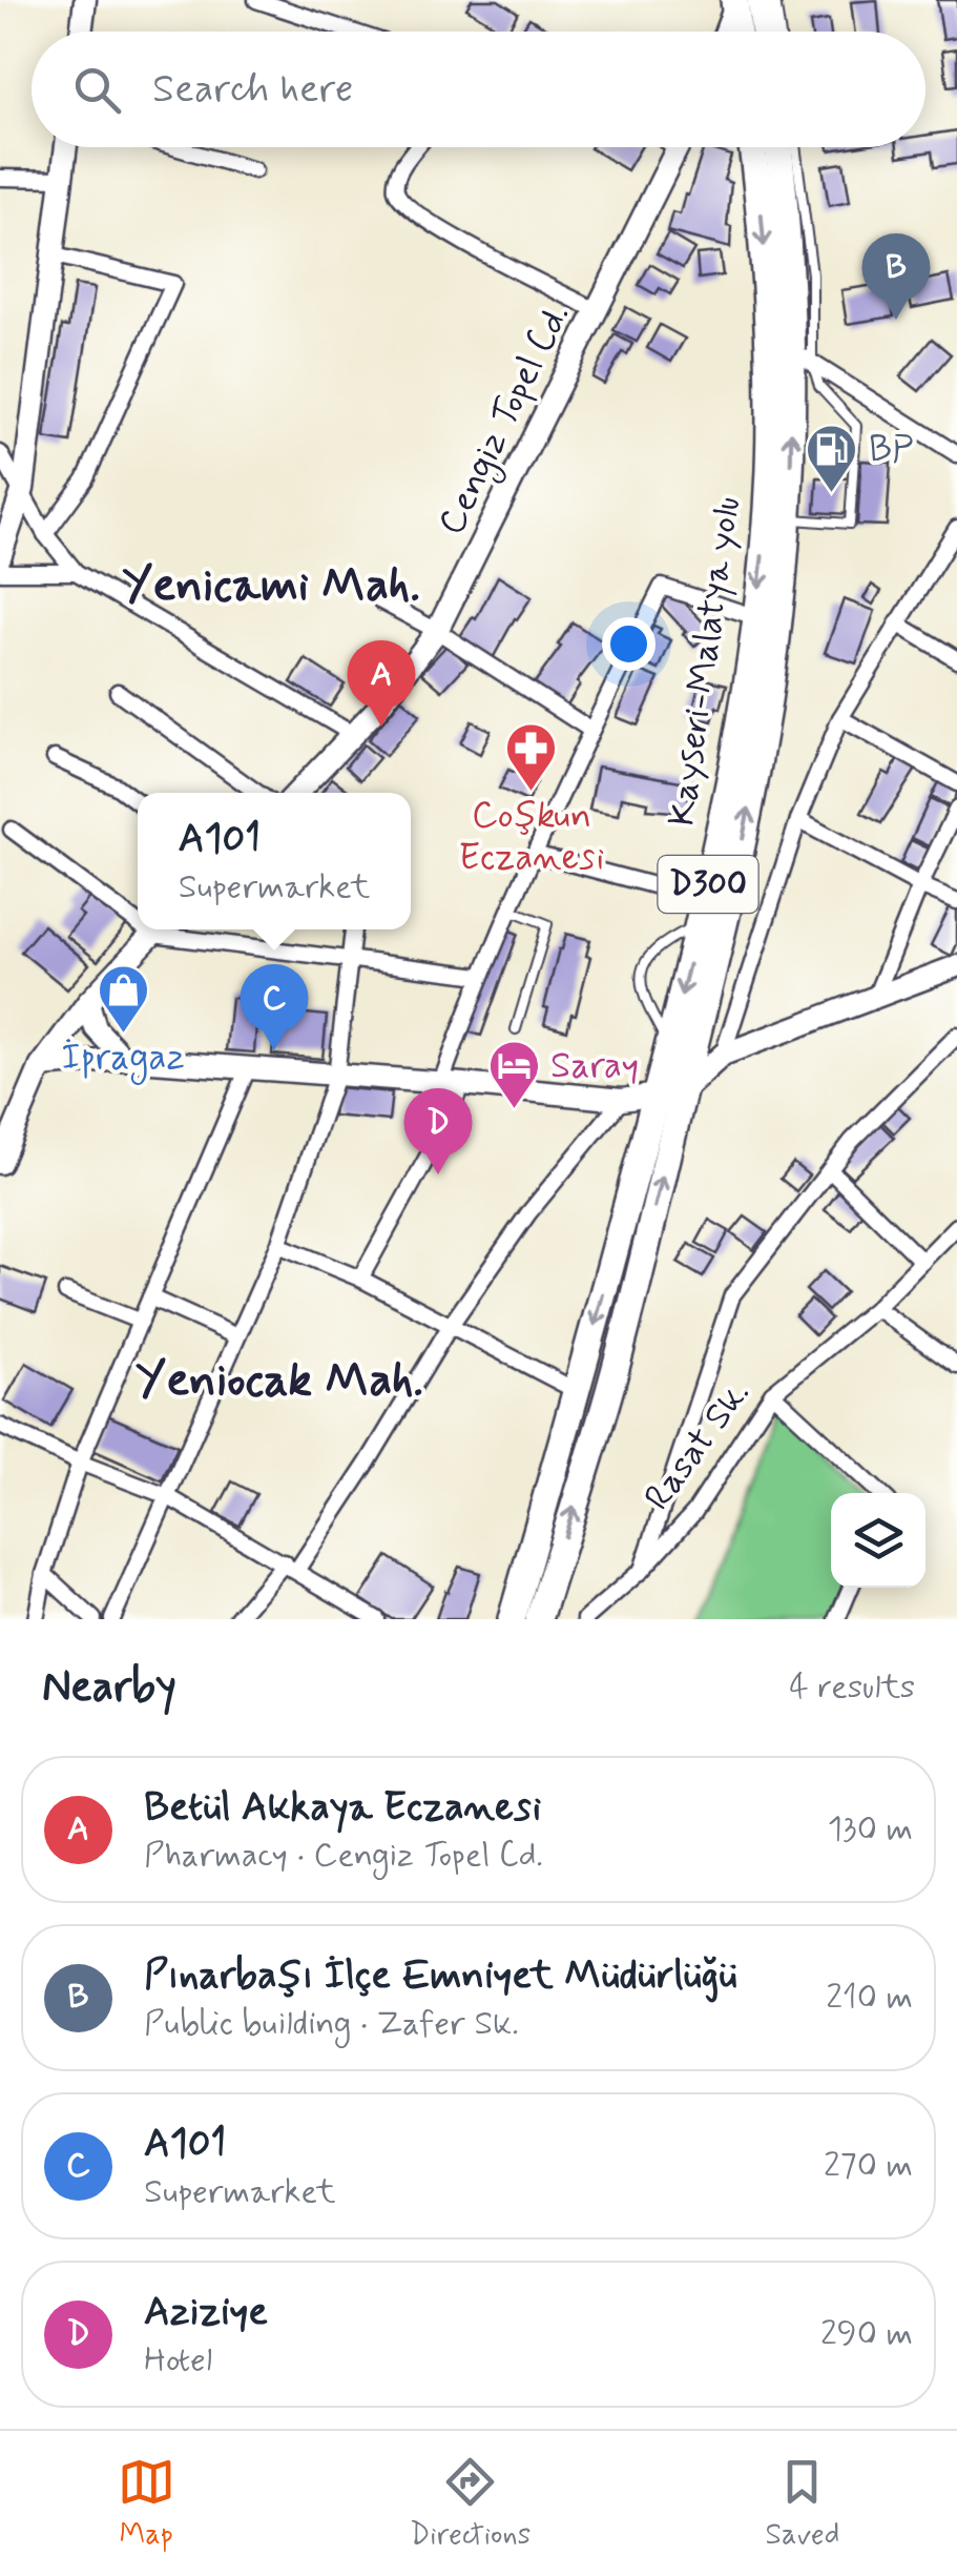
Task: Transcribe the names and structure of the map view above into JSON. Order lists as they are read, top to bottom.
{
  "streets": {
    "highway": ["Kayseri-Malatya yolu", "D300"],
    "street": ["Cengiz Topel Cd.", "Rasat Sk."]
  },
  "districts": ["Yenicami Mah.", "Yeniocak Mah."],
  "places": {
    "fuel station": ["BP"],
    "pharmacy": ["Coşkun Eczanesi"],
    "shop": ["İpragaz"],
    "hotel": ["Saray"]
  },
  "page": {
    "search": "Search here",
    "pins": [
      "B",
      "A",
      "C",
      "D"
    ],
    "popup": ["A101", "Supermarket"],
    "heading": ["Nearby", "4 results"],
    "list": [
      {
        "mark": "A",
        "name": "Betül Akkaya Eczanesi",
        "note": "Pharmacy · Cengiz Topel Cd.",
        "value": "130 m"
      },
      {
        "mark": "B",
        "name": "Pınarbaşı İlçe Emniyet Müdürlüğü",
        "note": "Public building · Zafer Sk.",
        "value": "210 m"
      },
      {
        "mark": "C",
        "name": "A101",
        "note": "Supermarket",
        "value": "270 m"
      },
      {
        "mark": "D",
        "name": "Aziziye",
        "note": "Hotel",
        "value": "290 m"
      }
    ],
    "nav": ["Map", "Directions", "Saved"]
  }
}
